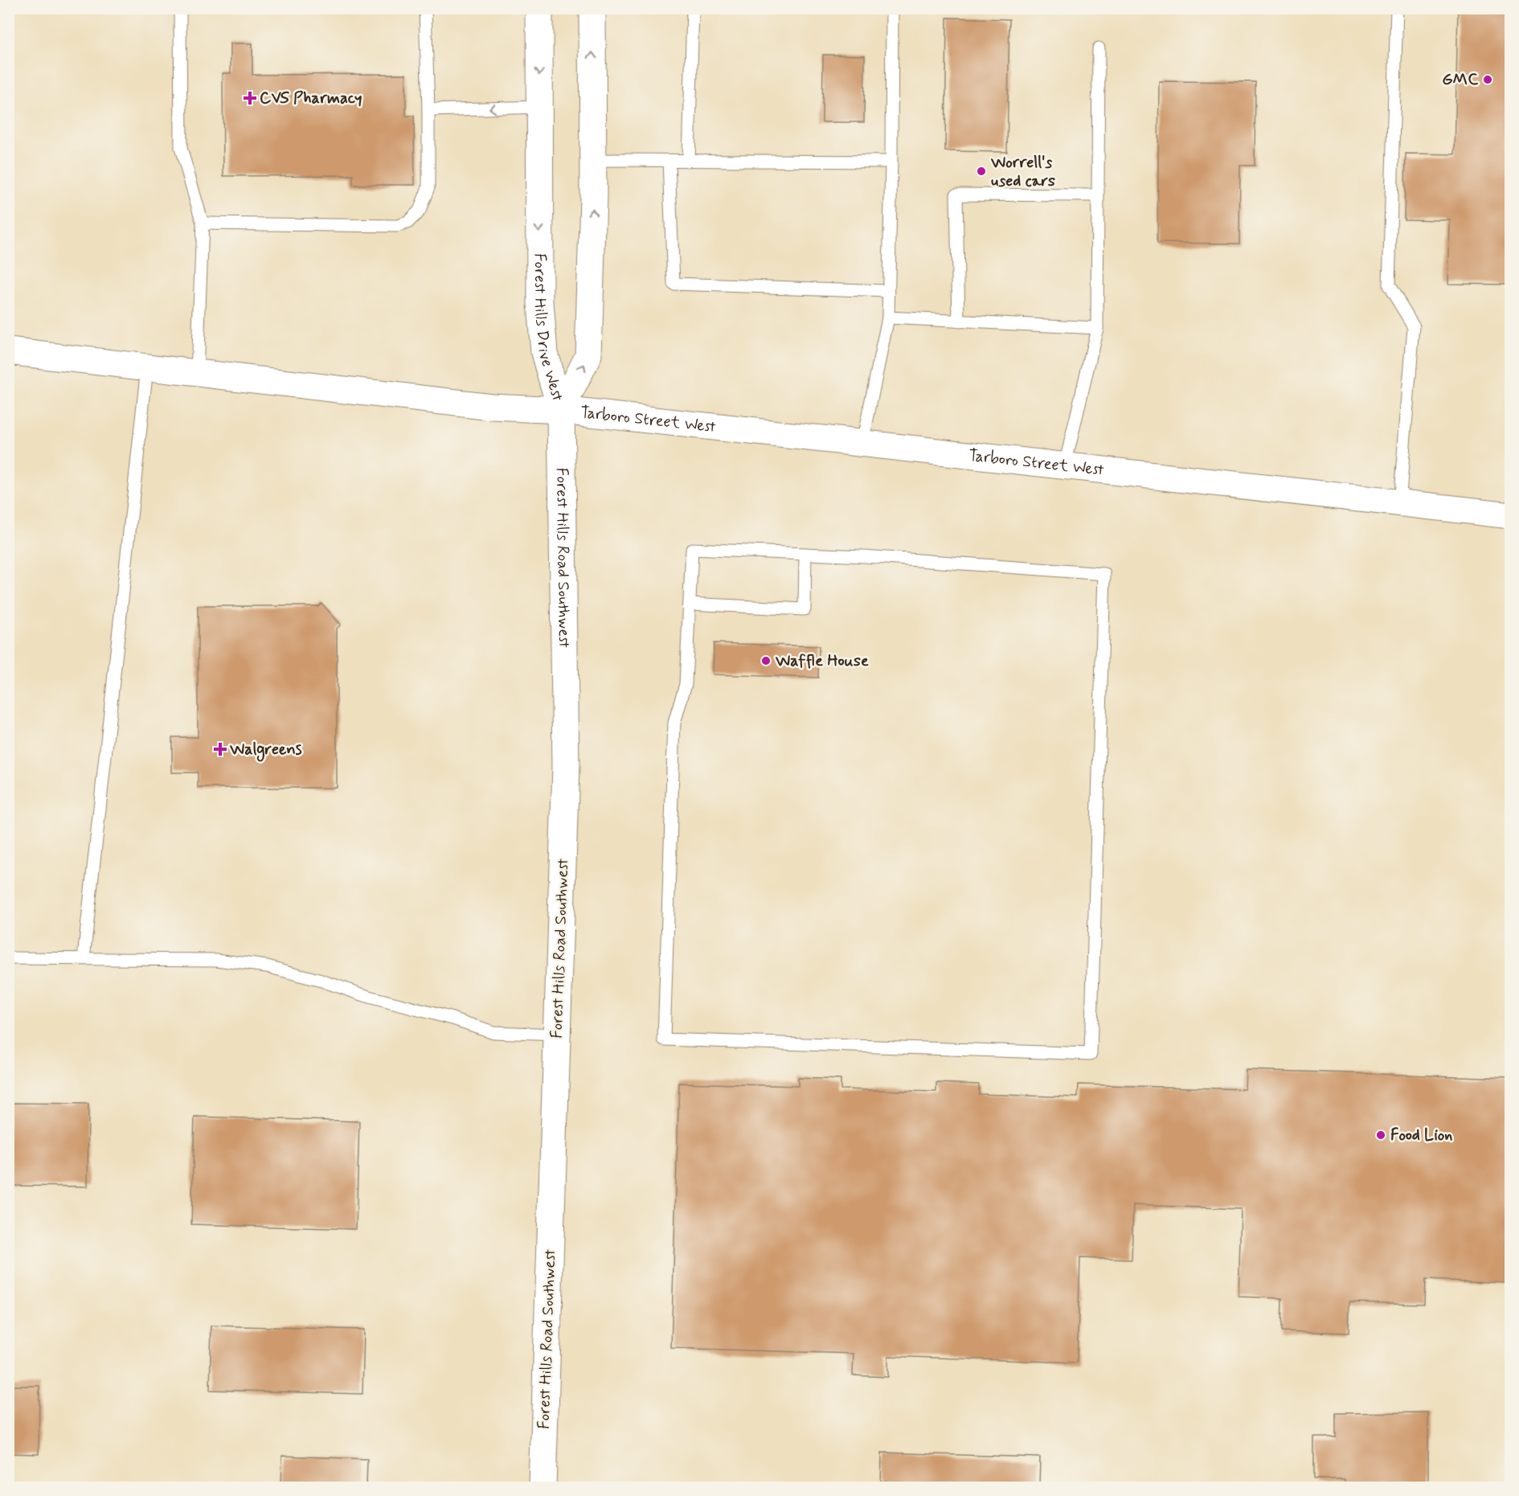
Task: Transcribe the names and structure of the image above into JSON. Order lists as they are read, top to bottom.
{
  "streets": {
    "main road": ["Forest Hills Drive West", "Tarboro Street West", "Forest Hills Road Southwest"]
  },
  "crossings": [
    ["Forest Hills Drive West", "Tarboro Street West"],
    ["Forest Hills Drive West", "Forest Hills Road Southwest"],
    ["Tarboro Street West", "Forest Hills Road Southwest"]
  ],
  "places": {
    "other": [
      "GMC",
      "Worrell's used cars",
      "Waffle House",
      "Food Lion"
    ],
    "health": ["CVS Pharmacy", "Walgreens"]
  }
}
